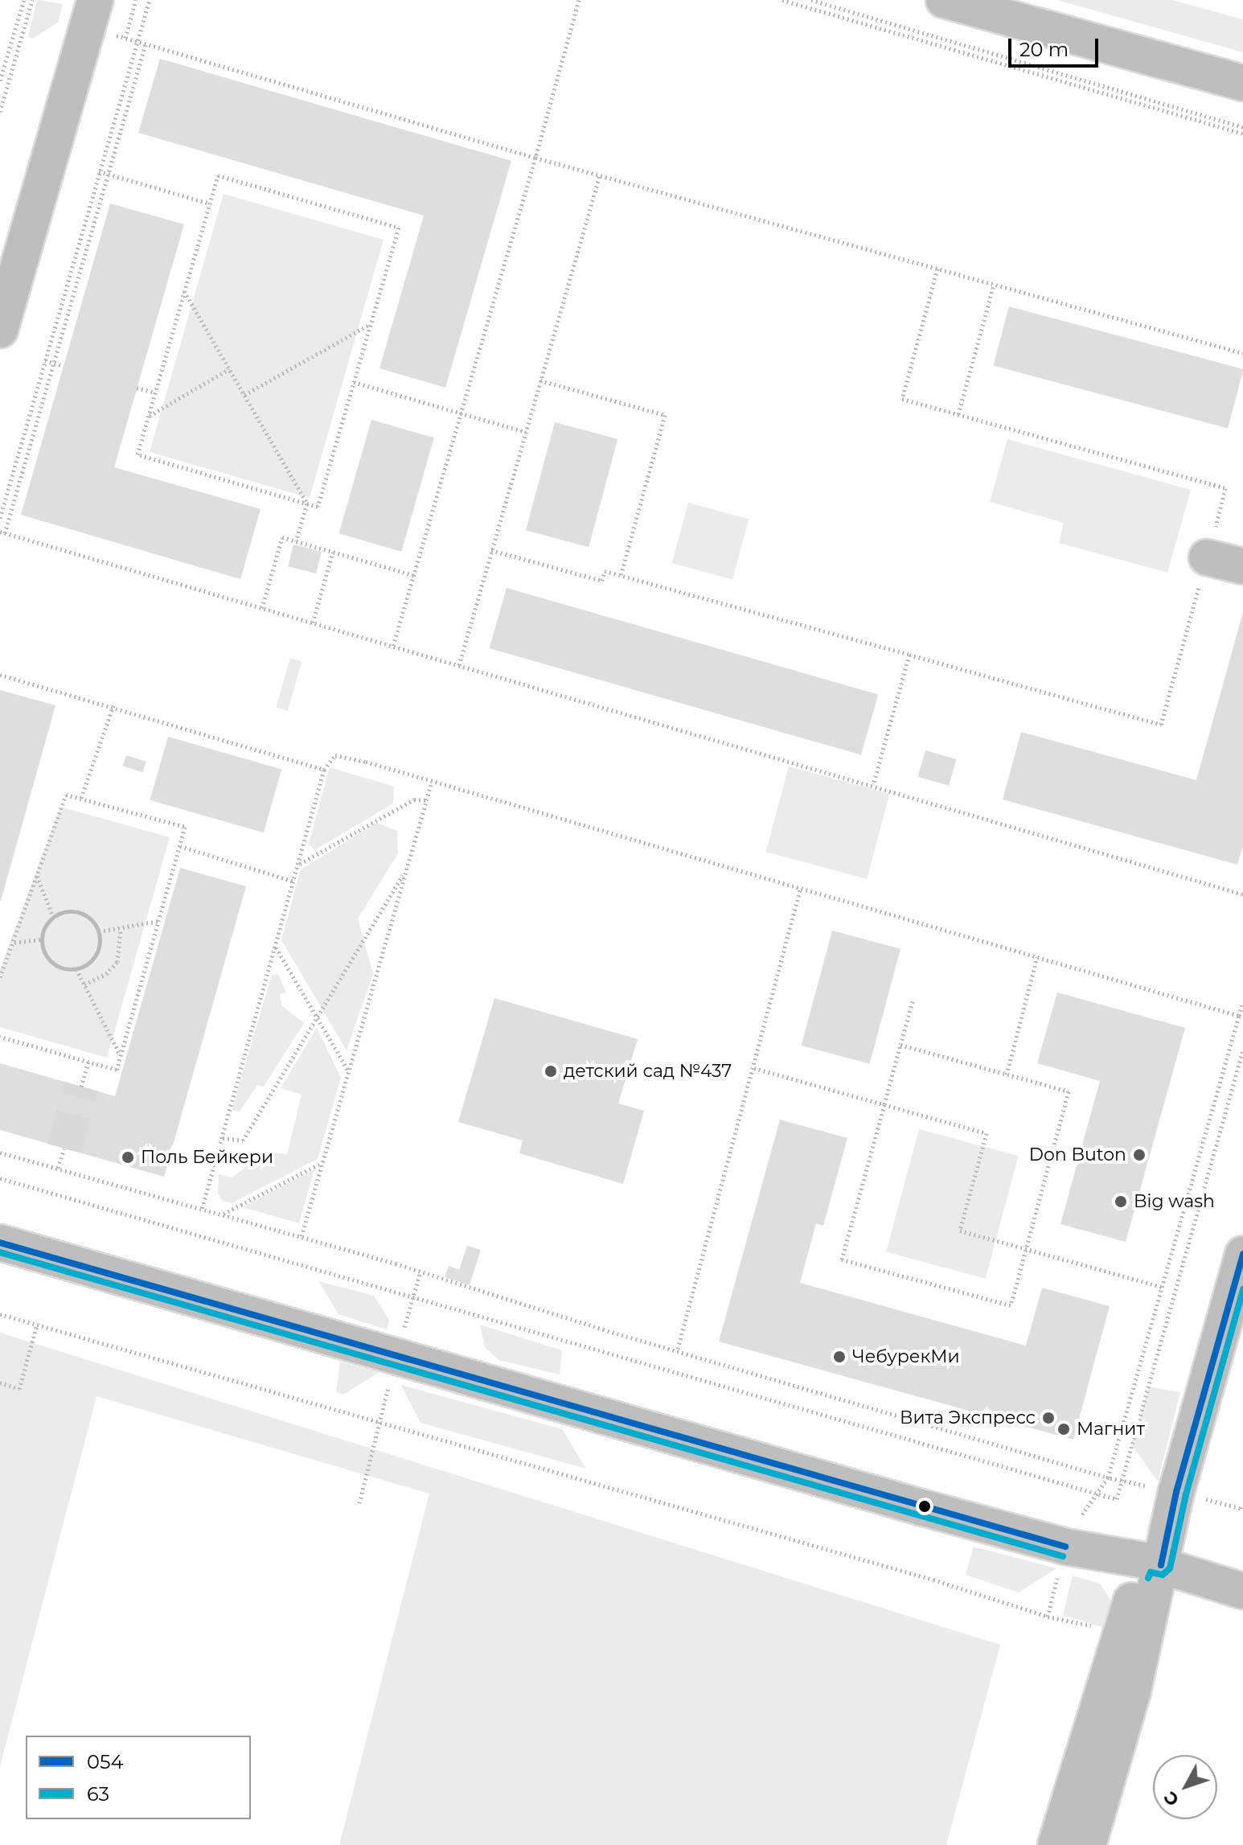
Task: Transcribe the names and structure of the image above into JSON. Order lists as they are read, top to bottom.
{
  "places": [
    "детский сад №437",
    "Don Buton",
    "Поль Бейкери",
    "Big wash",
    "ЧебурекМи",
    "Вита Экспресс",
    "Магнит"
  ],
  "lines": ["transit line 054", "transit line 63"],
  "legend": ["054", "63"],
  "scale_bar": "20 m",
  "north": "bottom left"
}
